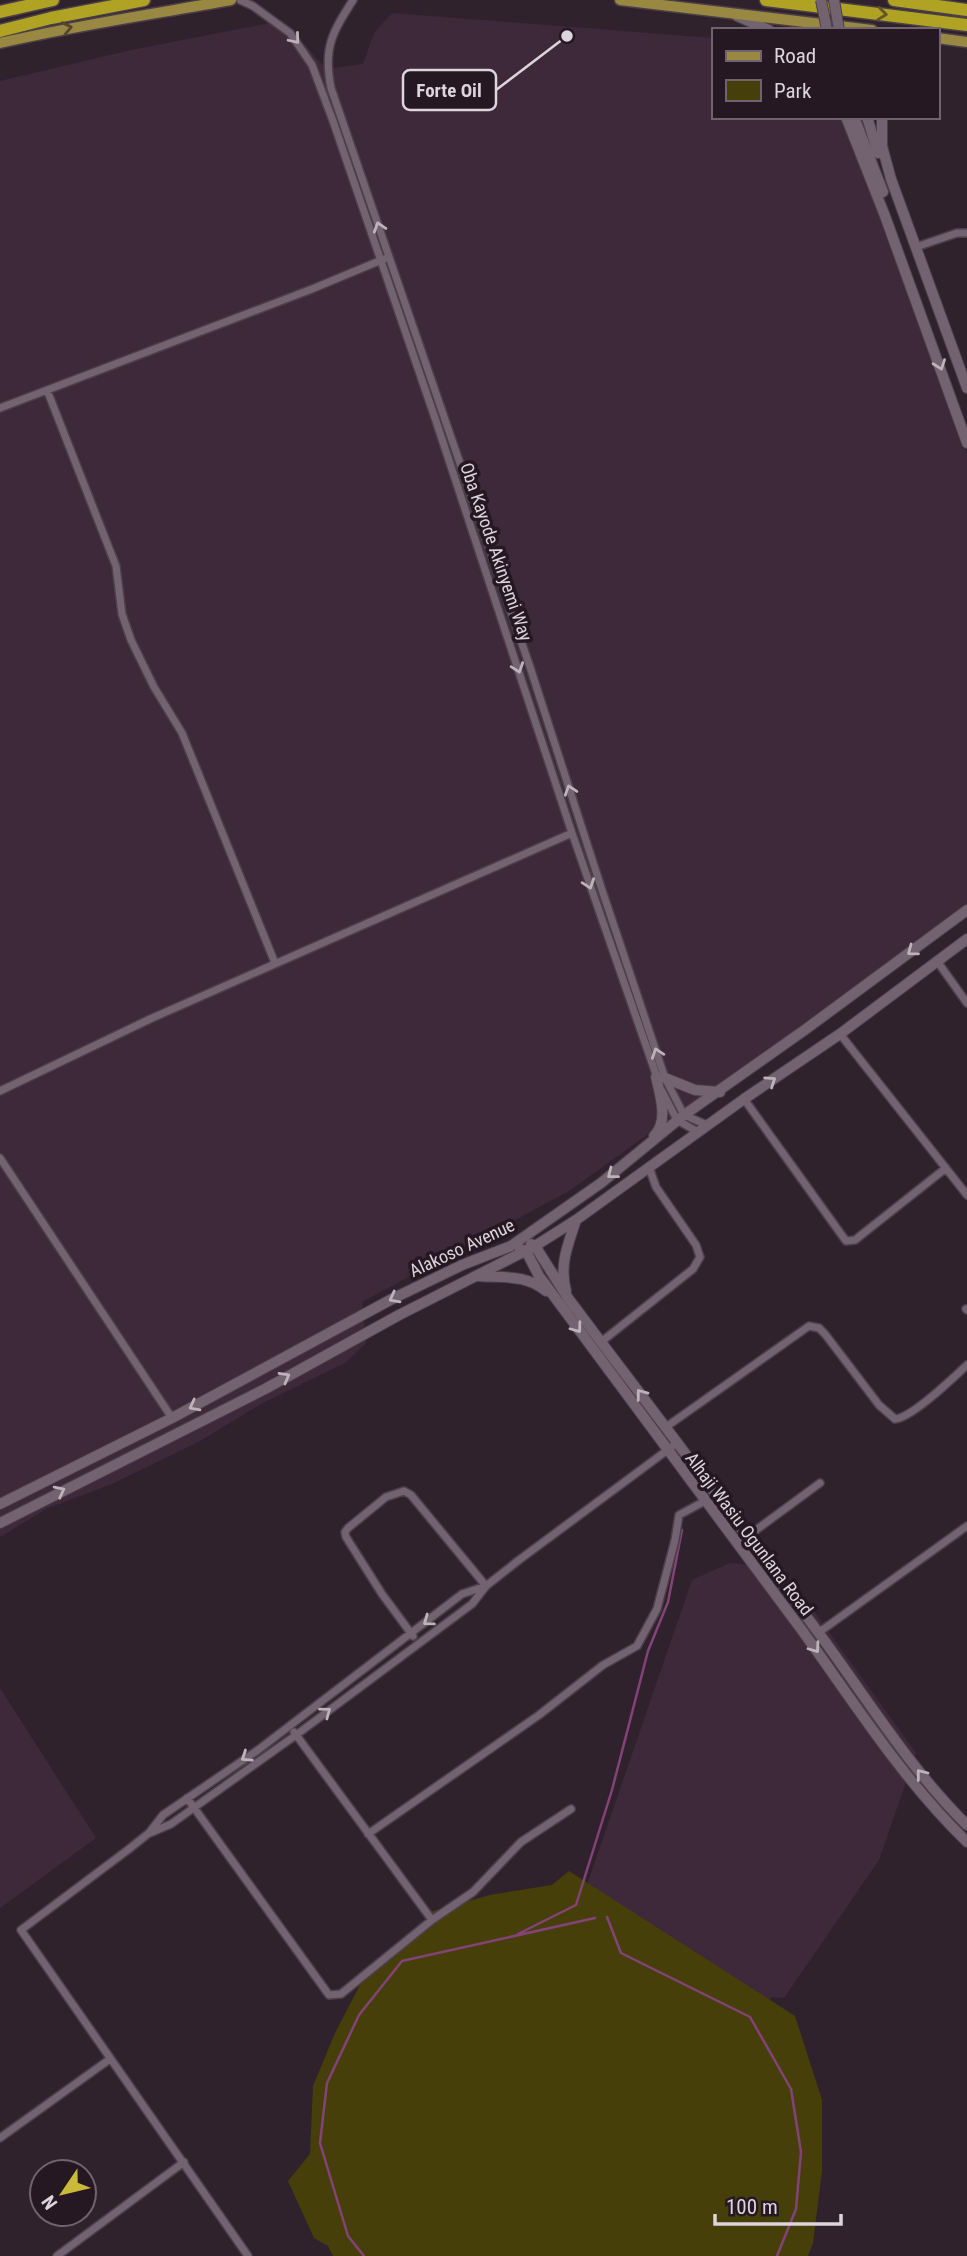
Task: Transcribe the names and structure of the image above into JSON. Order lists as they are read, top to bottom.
{
  "streets": {
    "street": ["Oba Kayode Akinyemi Way", "Alakoso Avenue", "Alhaji Wasiu Ogunlana Road"]
  },
  "crossings": [
    ["Oba Kayode Akinyemi Way", "Alakoso Avenue"],
    ["Alakoso Avenue", "Alhaji Wasiu Ogunlana Road"]
  ],
  "places": ["Forte Oil"],
  "legend": ["Road", "Park"],
  "scale_bar": "100 m",
  "north": "bottom left"
}
